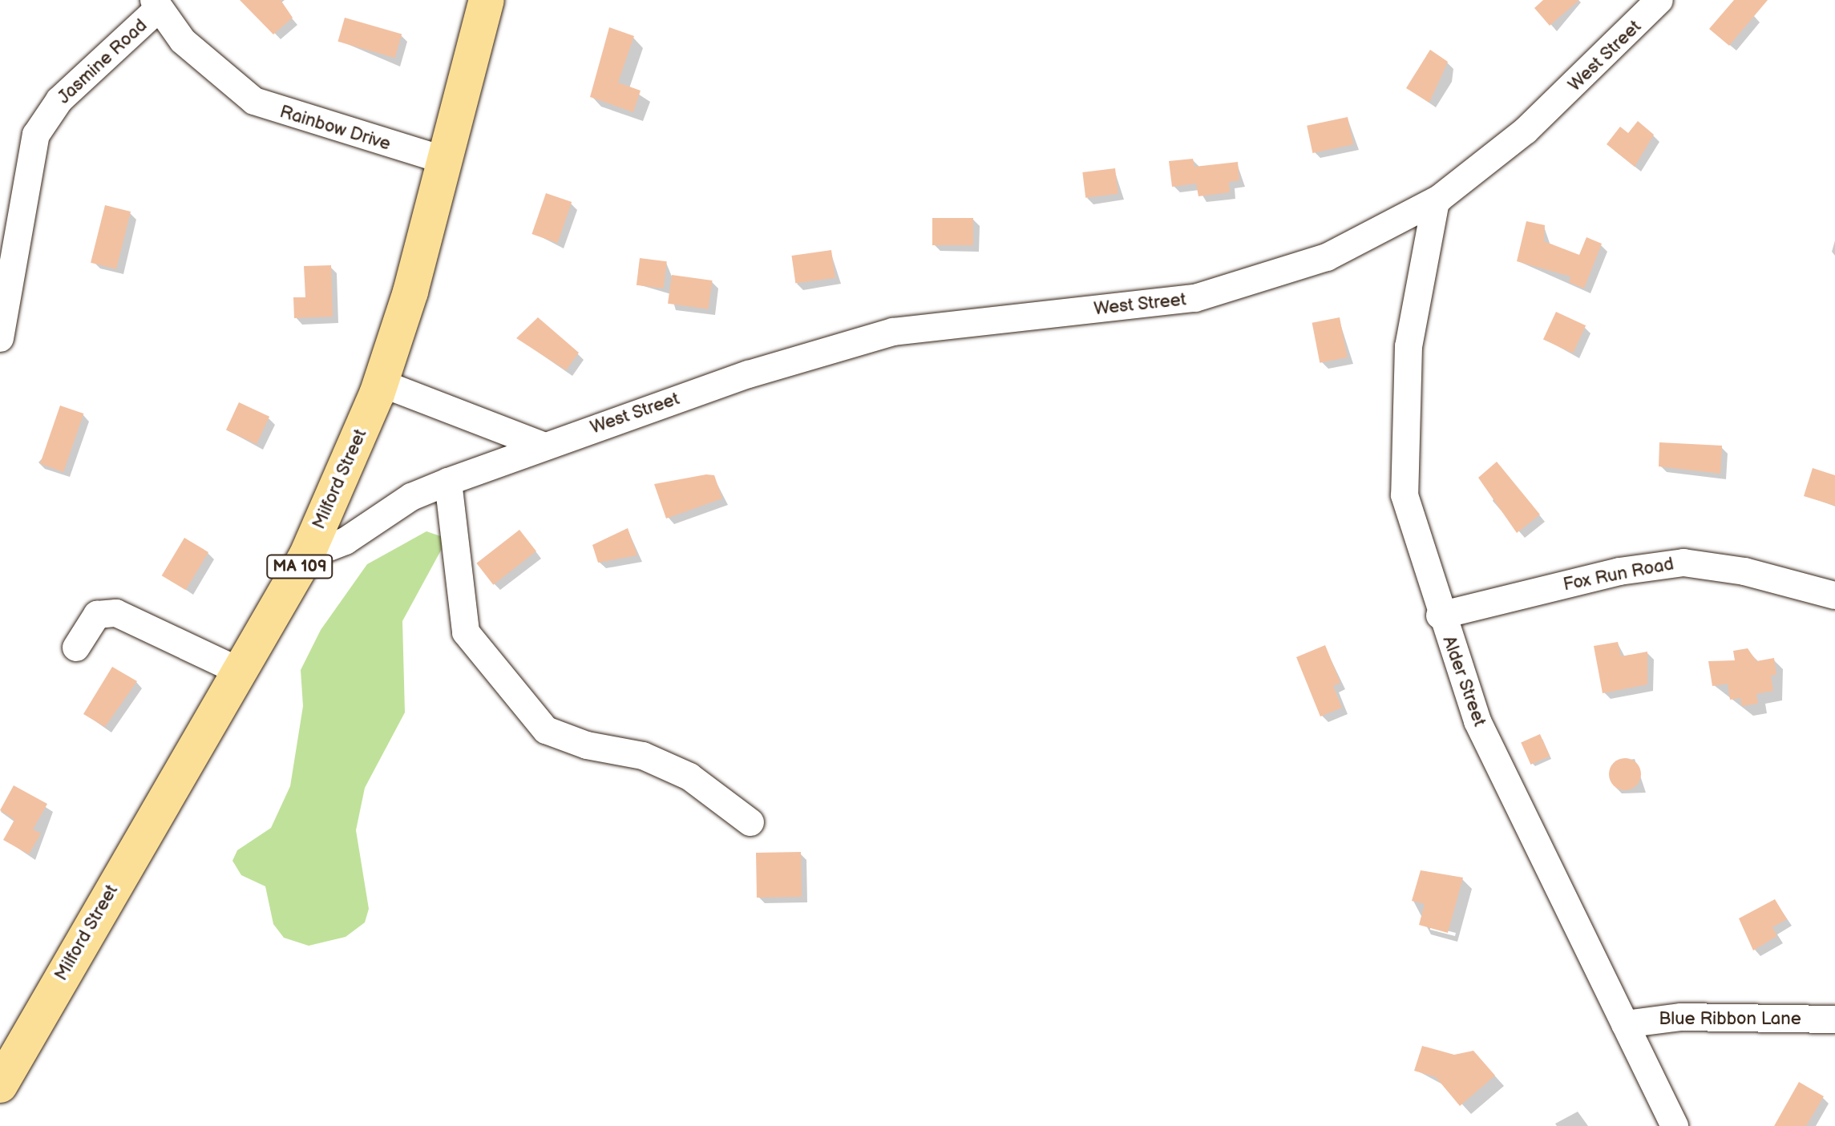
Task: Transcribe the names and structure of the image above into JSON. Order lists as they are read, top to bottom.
{
  "streets": {
    "main road": ["Milford Street", "MA 109"],
    "street": [
      "West Street",
      "Jasmine Road",
      "Rainbow Drive",
      "Fox Run Road",
      "Alder Street",
      "Blue Ribbon Lane"
    ]
  },
  "crossings": [
    ["West Street", "Milford Street"],
    ["West Street", "Alder Street"],
    ["Jasmine Road", "Rainbow Drive"],
    ["Rainbow Drive", "Milford Street"],
    ["Fox Run Road", "Alder Street"],
    ["Alder Street", "Blue Ribbon Lane"]
  ]
}
